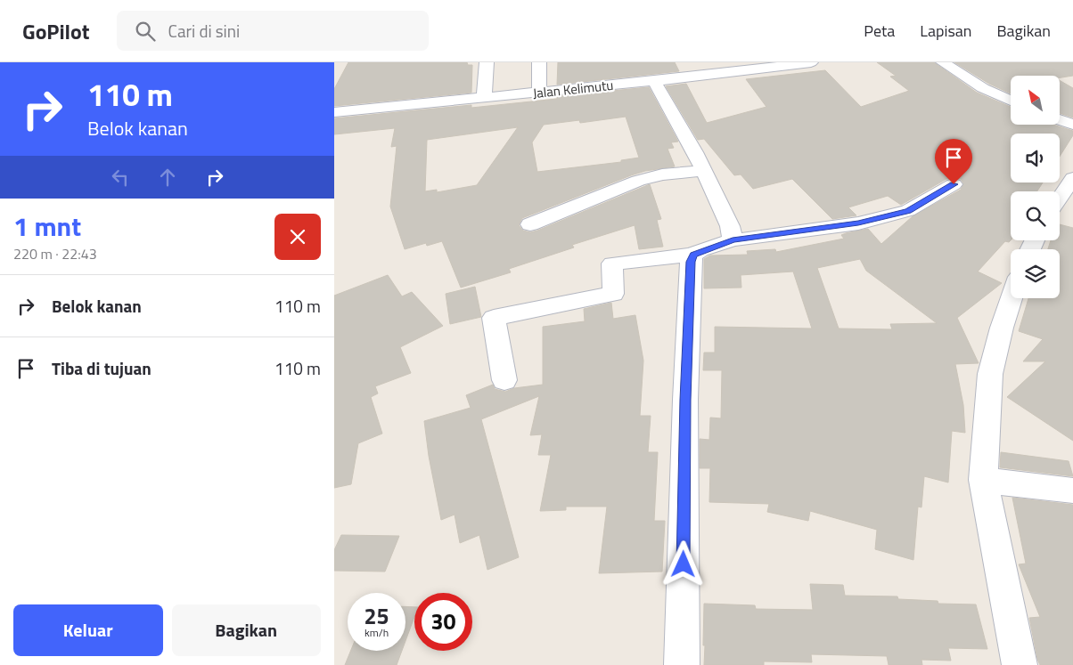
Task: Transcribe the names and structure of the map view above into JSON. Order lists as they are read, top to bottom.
{
  "streets": {
    "street": ["Jalan Kelimutu"]
  },
  "north": "top left",
  "page": {
    "header": "GoPilot",
    "search": "Cari di sini",
    "nav": ["Peta", "Lapisan", "Bagikan"],
    "turn": ["110 m", "Belok kanan"],
    "heading": ["1 mnt", "220 m · 22:43"],
    "list": [
      {
        "name": "Belok kanan",
        "value": "110 m"
      },
      {
        "name": "Tiba di tujuan",
        "value": "110 m"
      }
    ],
    "speed": "25 km/h",
    "limit": "30",
    "buttons": ["Keluar", "Bagikan"]
  }
}
